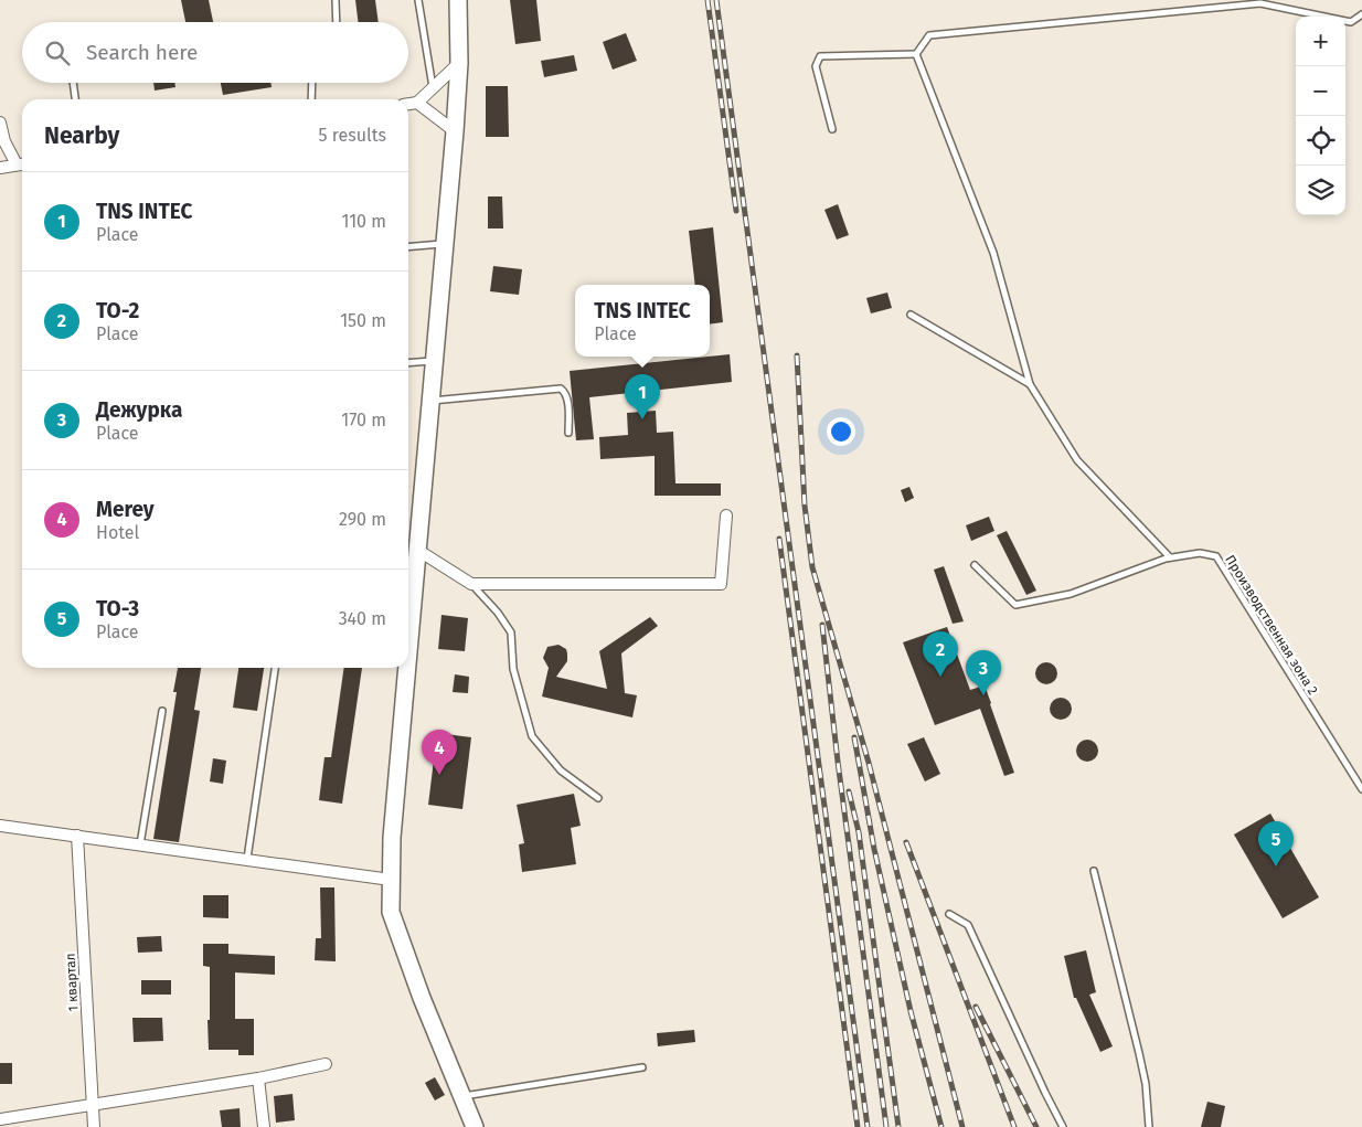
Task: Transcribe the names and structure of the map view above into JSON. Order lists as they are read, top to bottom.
{
  "streets": {
    "street": ["1 квартал"],
    "lane": ["Производственная зона 2"]
  },
  "page": {
    "map_buttons": ["+", "−"],
    "search": "Search here",
    "heading": ["Nearby", "5 results"],
    "list": [
      {
        "mark": "1",
        "name": "TNS INTEC",
        "note": "Place",
        "value": "110 m"
      },
      {
        "mark": "2",
        "name": "ТО-2",
        "note": "Place",
        "value": "150 m"
      },
      {
        "mark": "3",
        "name": "Дежурка",
        "note": "Place",
        "value": "170 m"
      },
      {
        "mark": "4",
        "name": "Merey",
        "note": "Hotel",
        "value": "290 m"
      },
      {
        "mark": "5",
        "name": "ТО-3",
        "note": "Place",
        "value": "340 m"
      }
    ],
    "popup": ["TNS INTEC", "Place"],
    "pins": [
      "1",
      "2",
      "3",
      "4",
      "5"
    ]
  }
}
